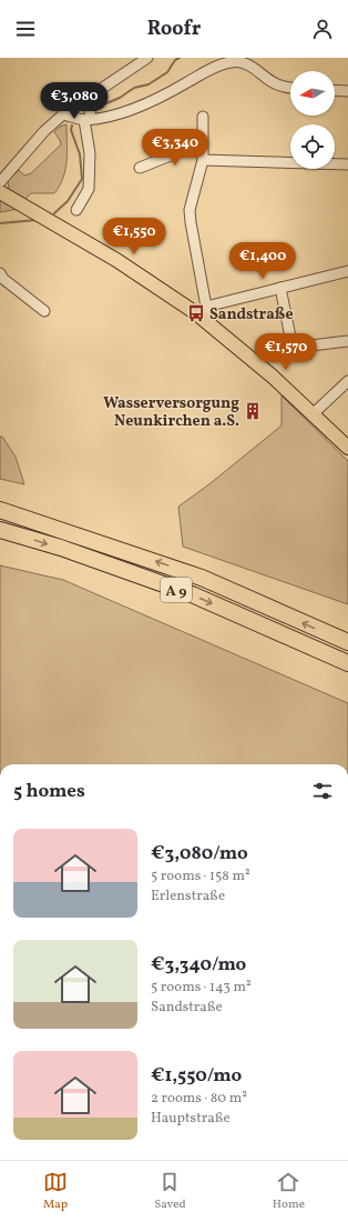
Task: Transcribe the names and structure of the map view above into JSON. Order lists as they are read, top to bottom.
{
  "streets": {
    "highway": ["A 9"]
  },
  "places": {
    "bus stop": ["Sandstraße"],
    "building": ["Wasserversorgung Neunkirchen a.S."]
  },
  "north": "left",
  "page": {
    "header": "Roofr",
    "price": [
      "€3,080",
      "€3,340",
      "€1,550",
      "€1,400",
      "€1,570"
    ],
    "heading": "5 homes",
    "list": [
      {
        "name": "€3,080/mo",
        "note": "5 rooms · 158 m² · Erlenstraße"
      },
      {
        "name": "€3,340/mo",
        "note": "5 rooms · 143 m² · Sandstraße"
      },
      {
        "name": "€1,550/mo",
        "note": "2 rooms · 80 m² · Hauptstraße"
      }
    ],
    "tabs": ["Map", "Saved", "Home"]
  }
}
